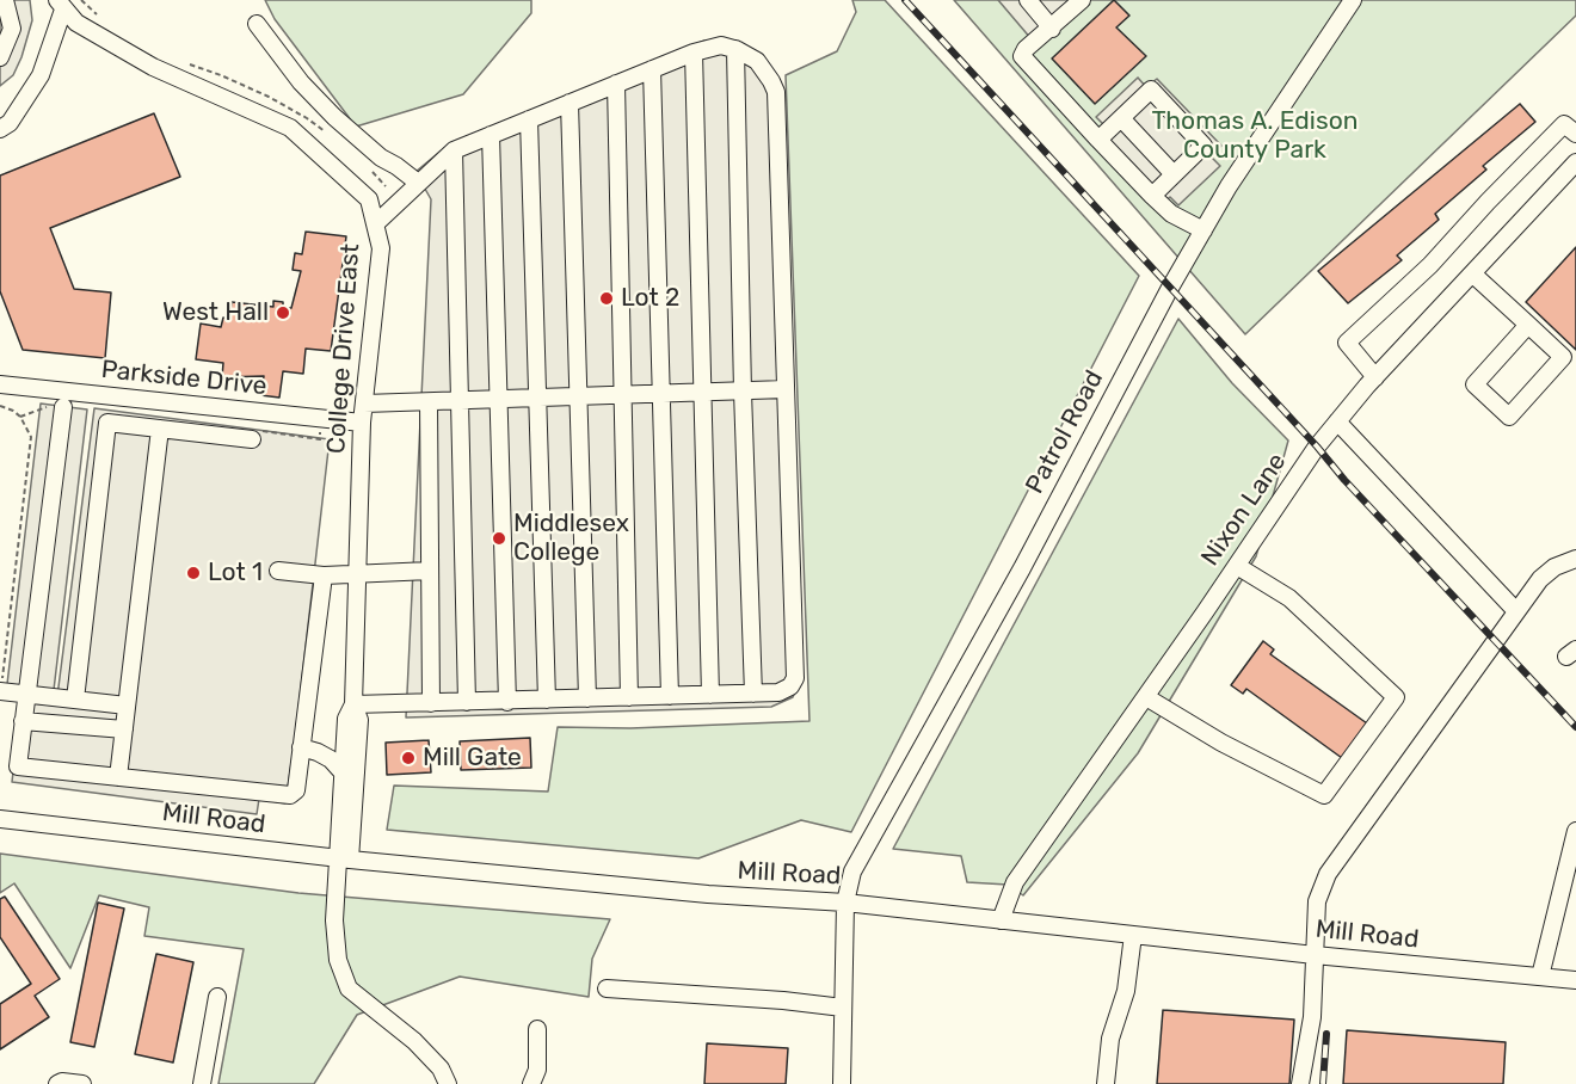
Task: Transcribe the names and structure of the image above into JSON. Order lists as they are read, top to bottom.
{
  "streets": {
    "street": [
      "College Drive East",
      "Parkside Drive",
      "Patrol Road",
      "Nixon Lane",
      "Mill Road"
    ]
  },
  "crossings": [
    ["College Drive East", "Parkside Drive"],
    ["College Drive East", "Mill Road"],
    ["Patrol Road", "Mill Road"],
    ["Nixon Lane", "Mill Road"]
  ],
  "parks": ["Thomas A. Edison County Park"],
  "places": [
    "Lot 2",
    "West Hall",
    "Middlesex College",
    "Lot 1",
    "Mill Gate"
  ]
}
